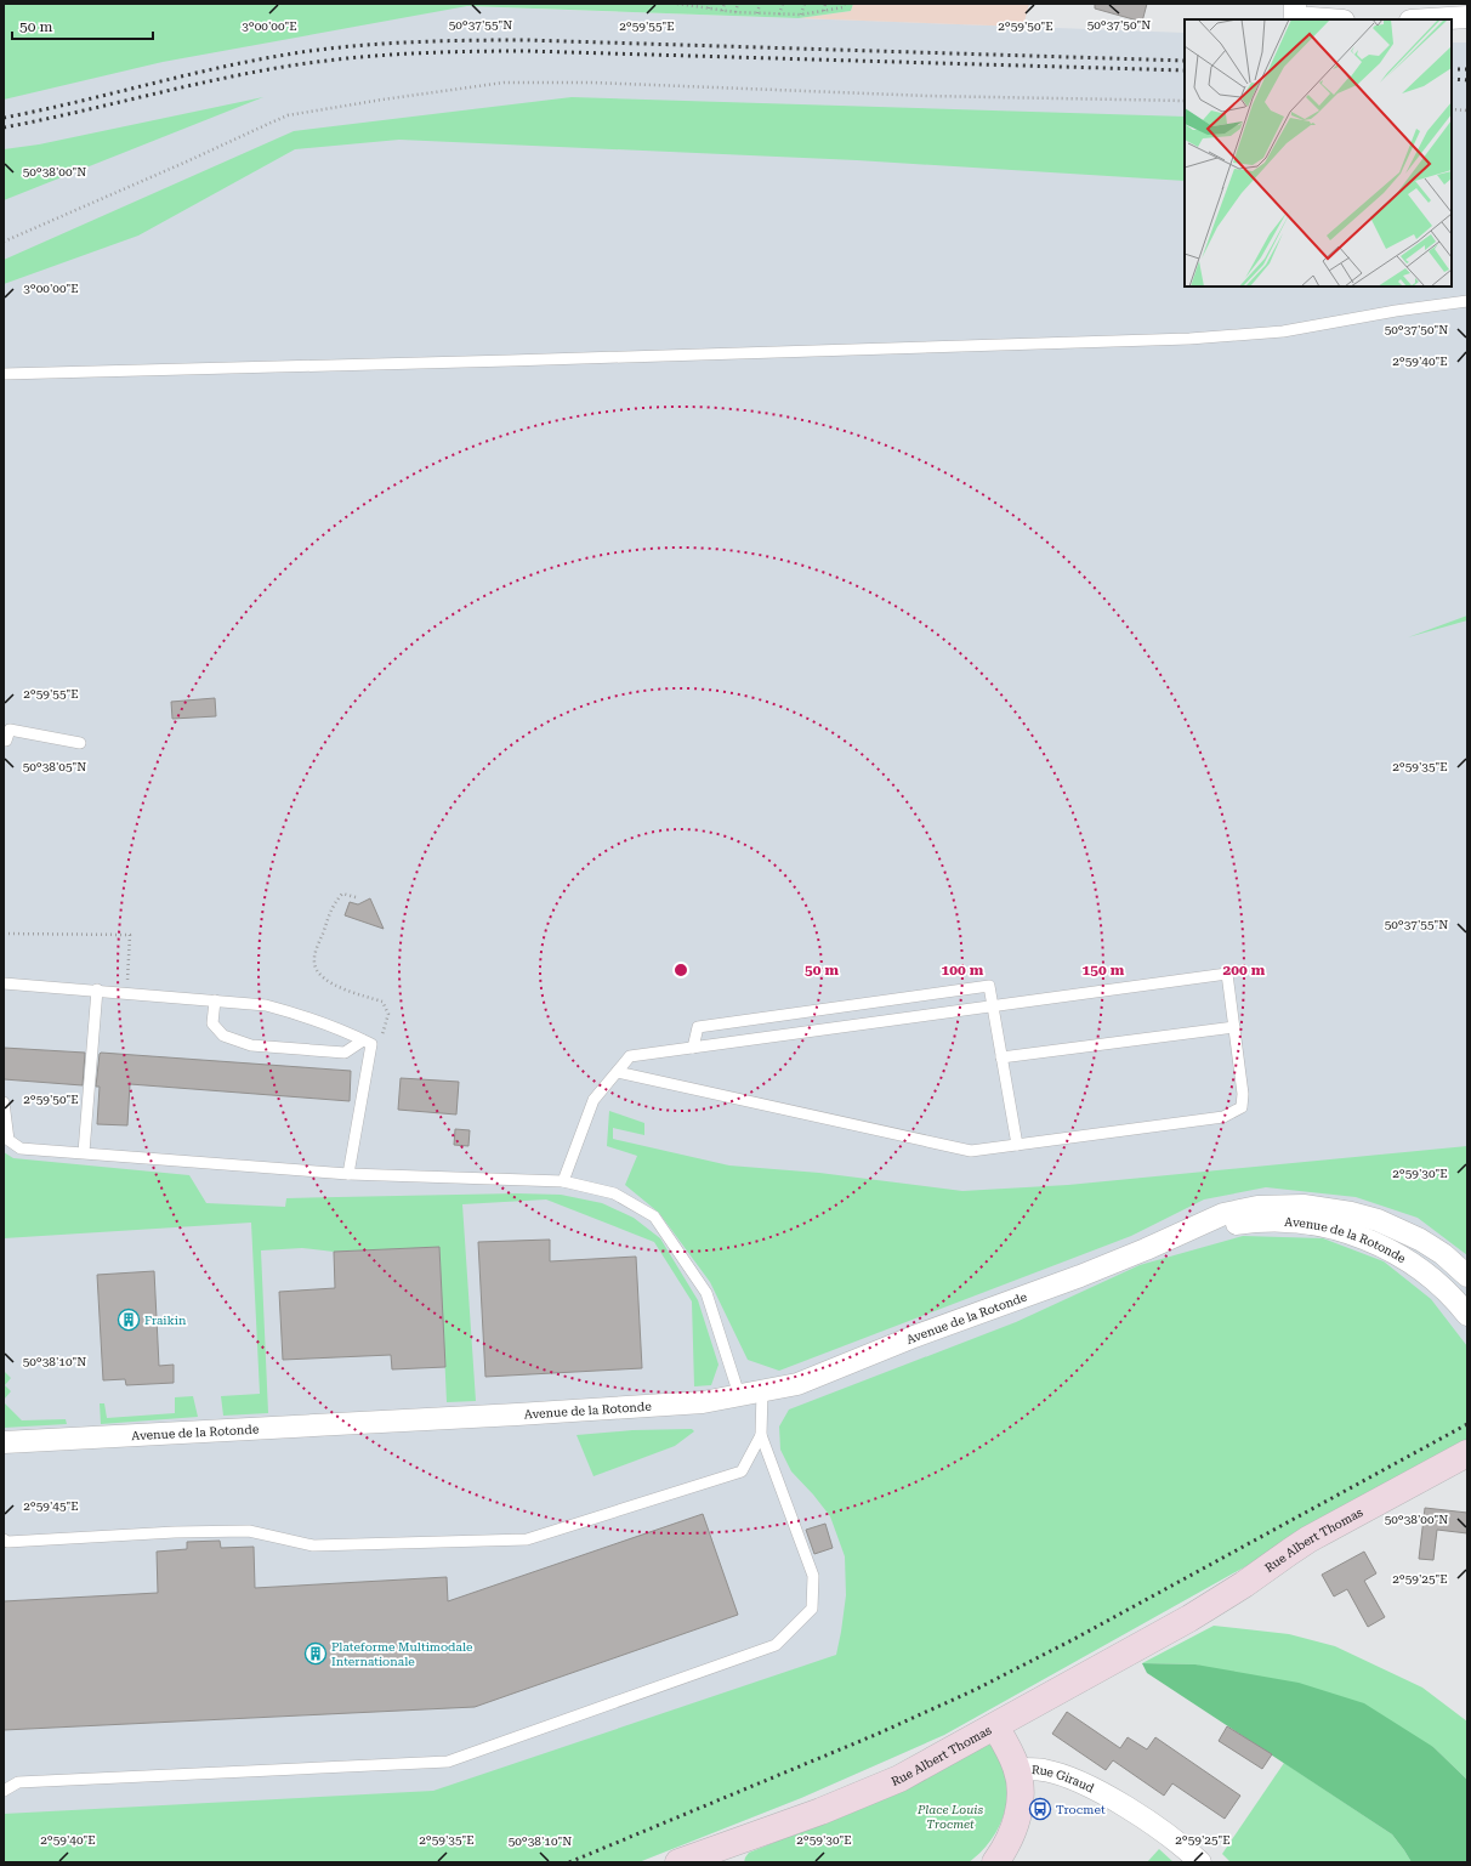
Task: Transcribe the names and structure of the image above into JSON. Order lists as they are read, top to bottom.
{
  "streets": {
    "street": ["Avenue de la Rotonde", "Rue Albert Thomas", "Rue Giraud"]
  },
  "parks": ["Place Louis Trocmet"],
  "places": {
    "building": ["Fraikin", "Plateforme Multimodale Internationale"],
    "bus stop": ["Trocmet"]
  },
  "scale_bar": "50 m",
  "coordinates": [
    "50°37'50\"N",
    "50°37'55\"N",
    "3°00'00\"E",
    "2°59'55\"E",
    "2°59'50\"E",
    "50°38'00\"N",
    "2°59'40\"E",
    "2°59'35\"E",
    "50°38'05\"N",
    "2°59'30\"E",
    "50°38'10\"N",
    "2°59'45\"E",
    "2°59'25\"E"
  ],
  "rings": [
    "50 m",
    "100 m",
    "150 m",
    "200 m"
  ]
}
